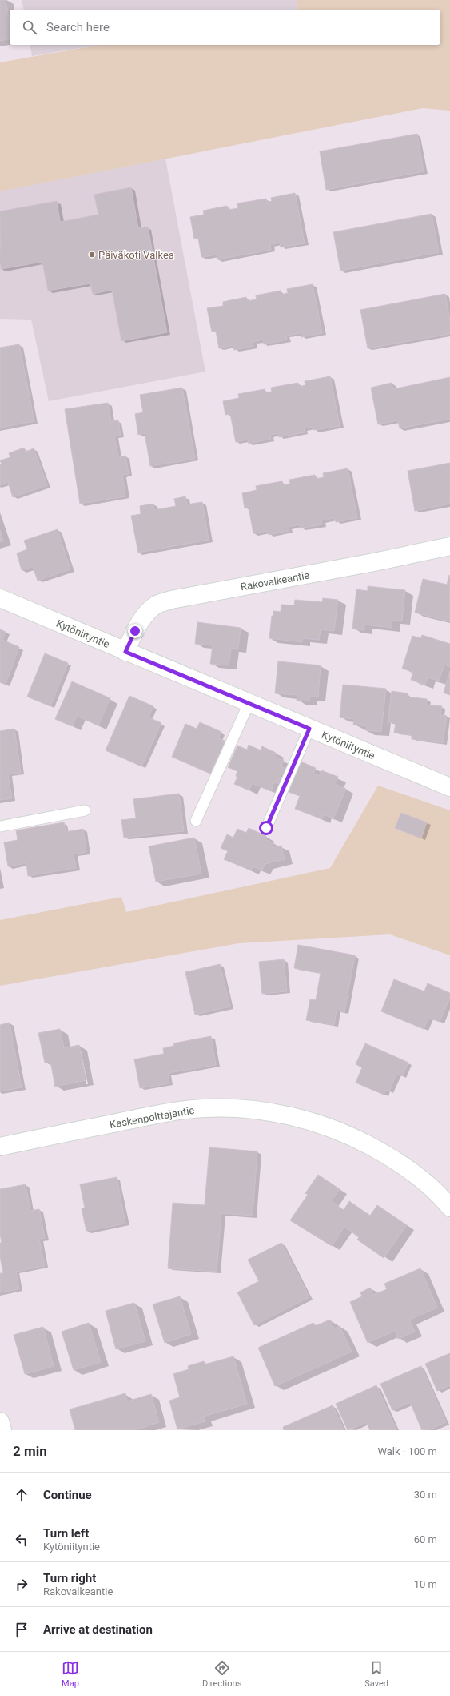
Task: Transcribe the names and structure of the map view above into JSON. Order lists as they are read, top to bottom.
{
  "streets": {
    "street": ["Rakovalkeantie", "Kytöniityntie", "Kaskenpolttajantie"]
  },
  "crossings": [
    ["Rakovalkeantie", "Kytöniityntie"]
  ],
  "places": ["Päiväkoti Valkea"],
  "page": {
    "search": "Search here",
    "heading": ["2 min", "Walk · 100 m"],
    "list": [
      ["Continue", "30 m"],
      ["Turn left", "Kytöniityntie", "60 m"],
      ["Turn right", "Rakovalkeantie", "10 m"],
      "Arrive at destination"
    ],
    "nav": ["Map", "Directions", "Saved"]
  }
}
